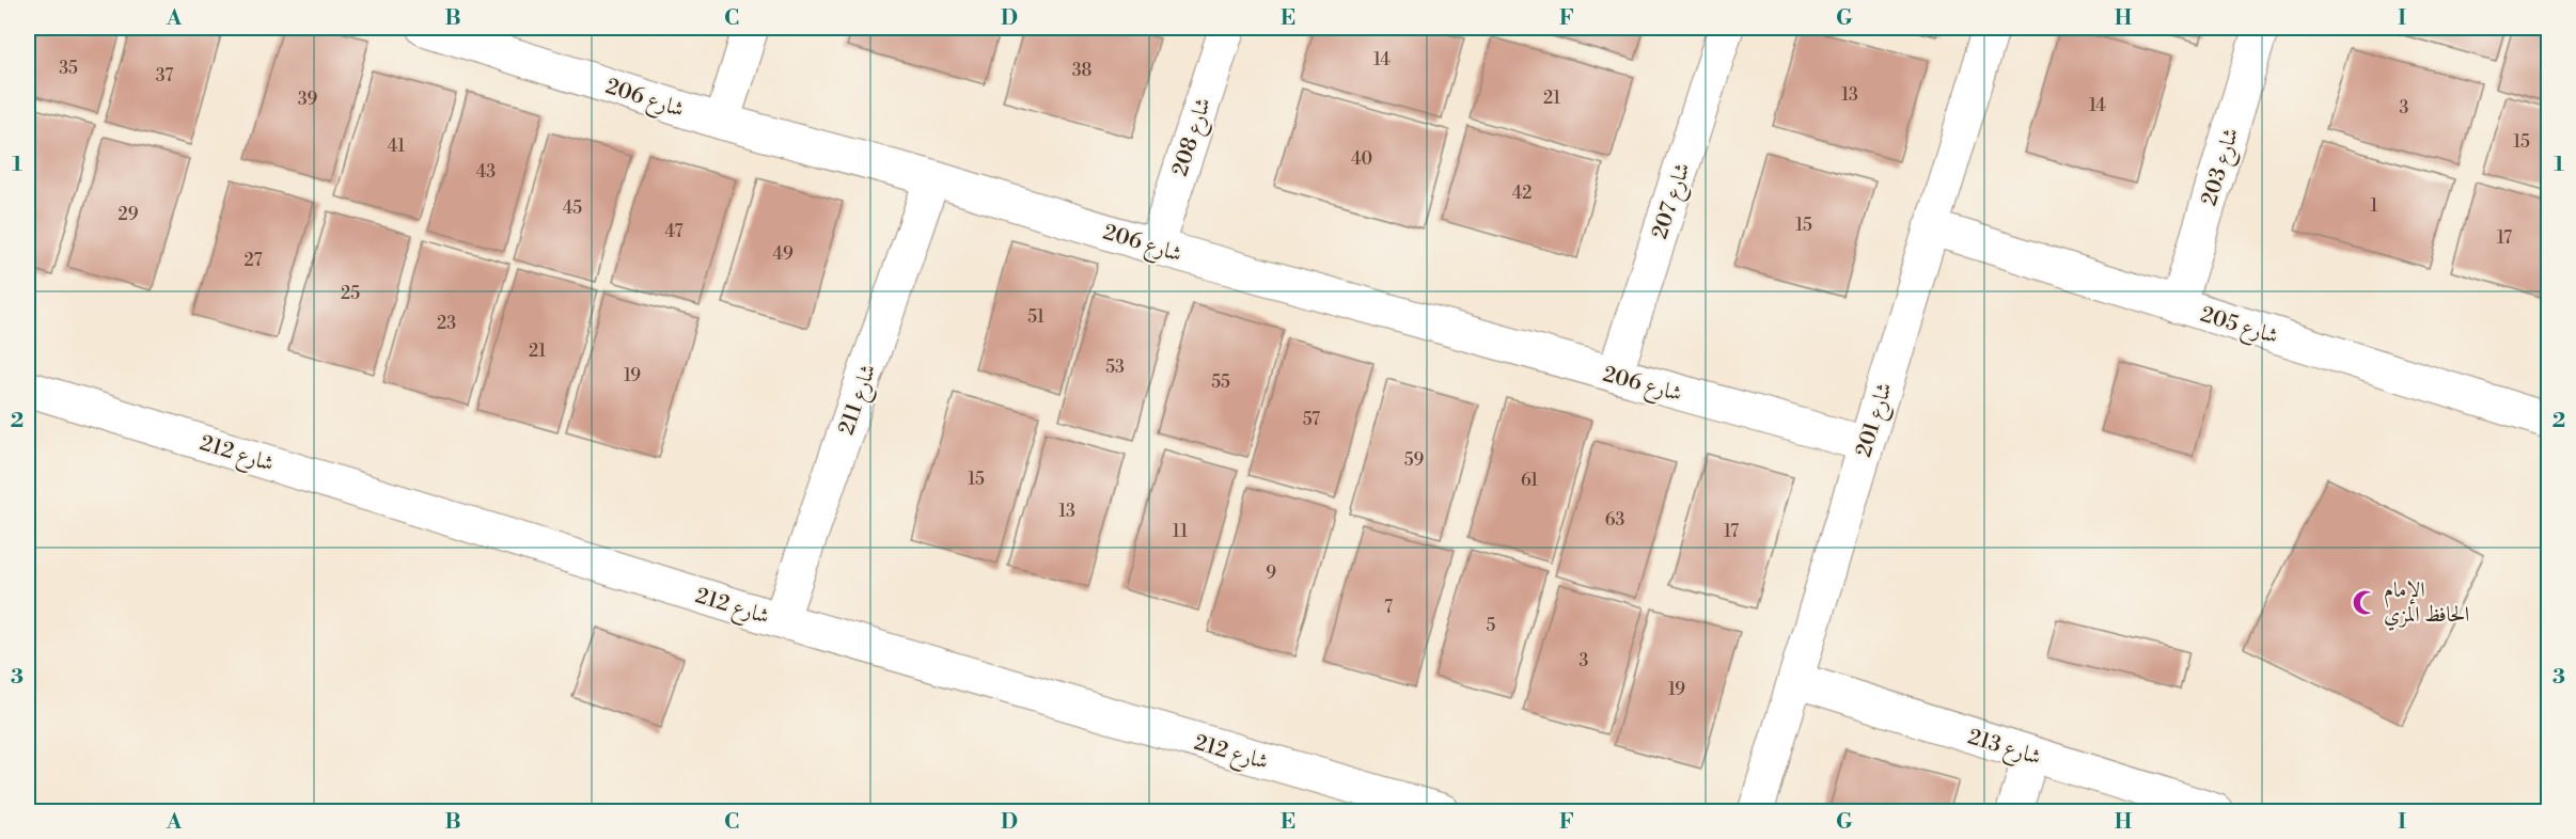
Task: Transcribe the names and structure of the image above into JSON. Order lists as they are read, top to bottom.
{
  "streets": {
    "street": [
      "شارع 206",
      "شارع 208",
      "شارع 203",
      "شارع 207",
      "شارع 205",
      "شارع 211",
      "شارع 201",
      "شارع 212",
      "شارع 213"
    ]
  },
  "crossings": [
    ["شارع 206", "شارع 208"],
    ["شارع 206", "شارع 207"],
    ["شارع 206", "شارع 211"],
    ["شارع 206", "شارع 201"],
    ["شارع 203", "شارع 205"],
    ["شارع 205", "شارع 201"],
    ["شارع 211", "شارع 212"],
    ["شارع 201", "شارع 213"]
  ],
  "places": {
    "mosque": ["الإمام الحافظ المزي"]
  },
  "house_numbers": [
    "14",
    "35",
    "38",
    "37",
    "13",
    "21",
    "39",
    "14",
    "3",
    "15",
    "41",
    "40",
    "43",
    "42",
    "1",
    "45",
    "29",
    "15",
    "47",
    "17",
    "49",
    "27",
    "25",
    "51",
    "23",
    "21",
    "53",
    "19",
    "55",
    "57",
    "59",
    "15",
    "61",
    "13",
    "63",
    "11",
    "17",
    "9",
    "7",
    "5",
    "3",
    "19"
  ],
  "grid": {
    "columns": [
      "A",
      "B",
      "C",
      "D",
      "E",
      "F",
      "G",
      "H",
      "I"
    ],
    "rows": ["1", "2", "3"]
  }
}
